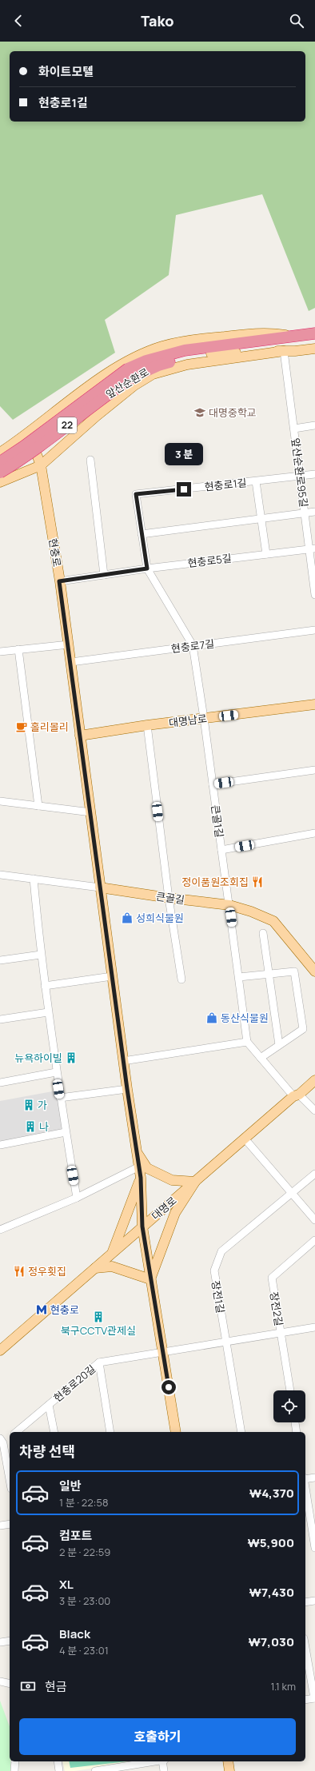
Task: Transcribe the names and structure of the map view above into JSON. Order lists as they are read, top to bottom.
{
  "streets": {
    "highway": ["앞산순환로", "22"],
    "main road": [
      "현충로",
      "대명남로",
      "큰골길",
      "대명로"
    ],
    "street": [
      "앞산순환로95길",
      "현충로1길",
      "현충로5길",
      "현충로7길",
      "큰골1길",
      "장전1길",
      "장전2길",
      "현충로20길"
    ]
  },
  "crossings": [
    ["앞산순환로95길", "현충로1길"],
    ["앞산순환로95길", "현충로5길"],
    ["현충로", "현충로5길"],
    ["현충로", "현충로7길"],
    ["현충로", "대명남로"],
    ["현충로", "큰골길"],
    ["현충로", "대명로"],
    ["현충로", "현충로20길"],
    ["현충로7길", "큰골1길"],
    ["대명남로", "큰골1길"],
    ["큰골1길", "큰골길"],
    ["장전1길", "현충로20길"],
    ["장전2길", "현충로20길"]
  ],
  "places": {
    "school or university": ["대명중학교"],
    "cafe": ["홀리몰리"],
    "restaurant": ["정이품원조회집", "정우횟집"],
    "shop": ["성희식물원", "동산식물원"],
    "building": [
      "뉴욕하이빌",
      "가",
      "나",
      "북구CCTV관제실"
    ],
    "metro station": ["현충로"]
  },
  "page": {
    "header": "Tako",
    "banner": ["화이트모텔", "현충로1길"],
    "bubble": "3 분",
    "heading": "차량 선택",
    "list": [
      {
        "name": "일반",
        "note": "1 분 · 22:58",
        "value": "₩4,370"
      },
      {
        "name": "컴포트",
        "note": "2 분 · 22:59",
        "value": "₩5,900"
      },
      {
        "name": "XL",
        "note": "3 분 · 23:00",
        "value": "₩7,430"
      },
      {
        "name": "Black",
        "note": "4 분 · 23:01",
        "value": "₩7,030"
      }
    ],
    "pay": ["현금", "1.1 km"],
    "buttons": "호출하기"
  }
}
